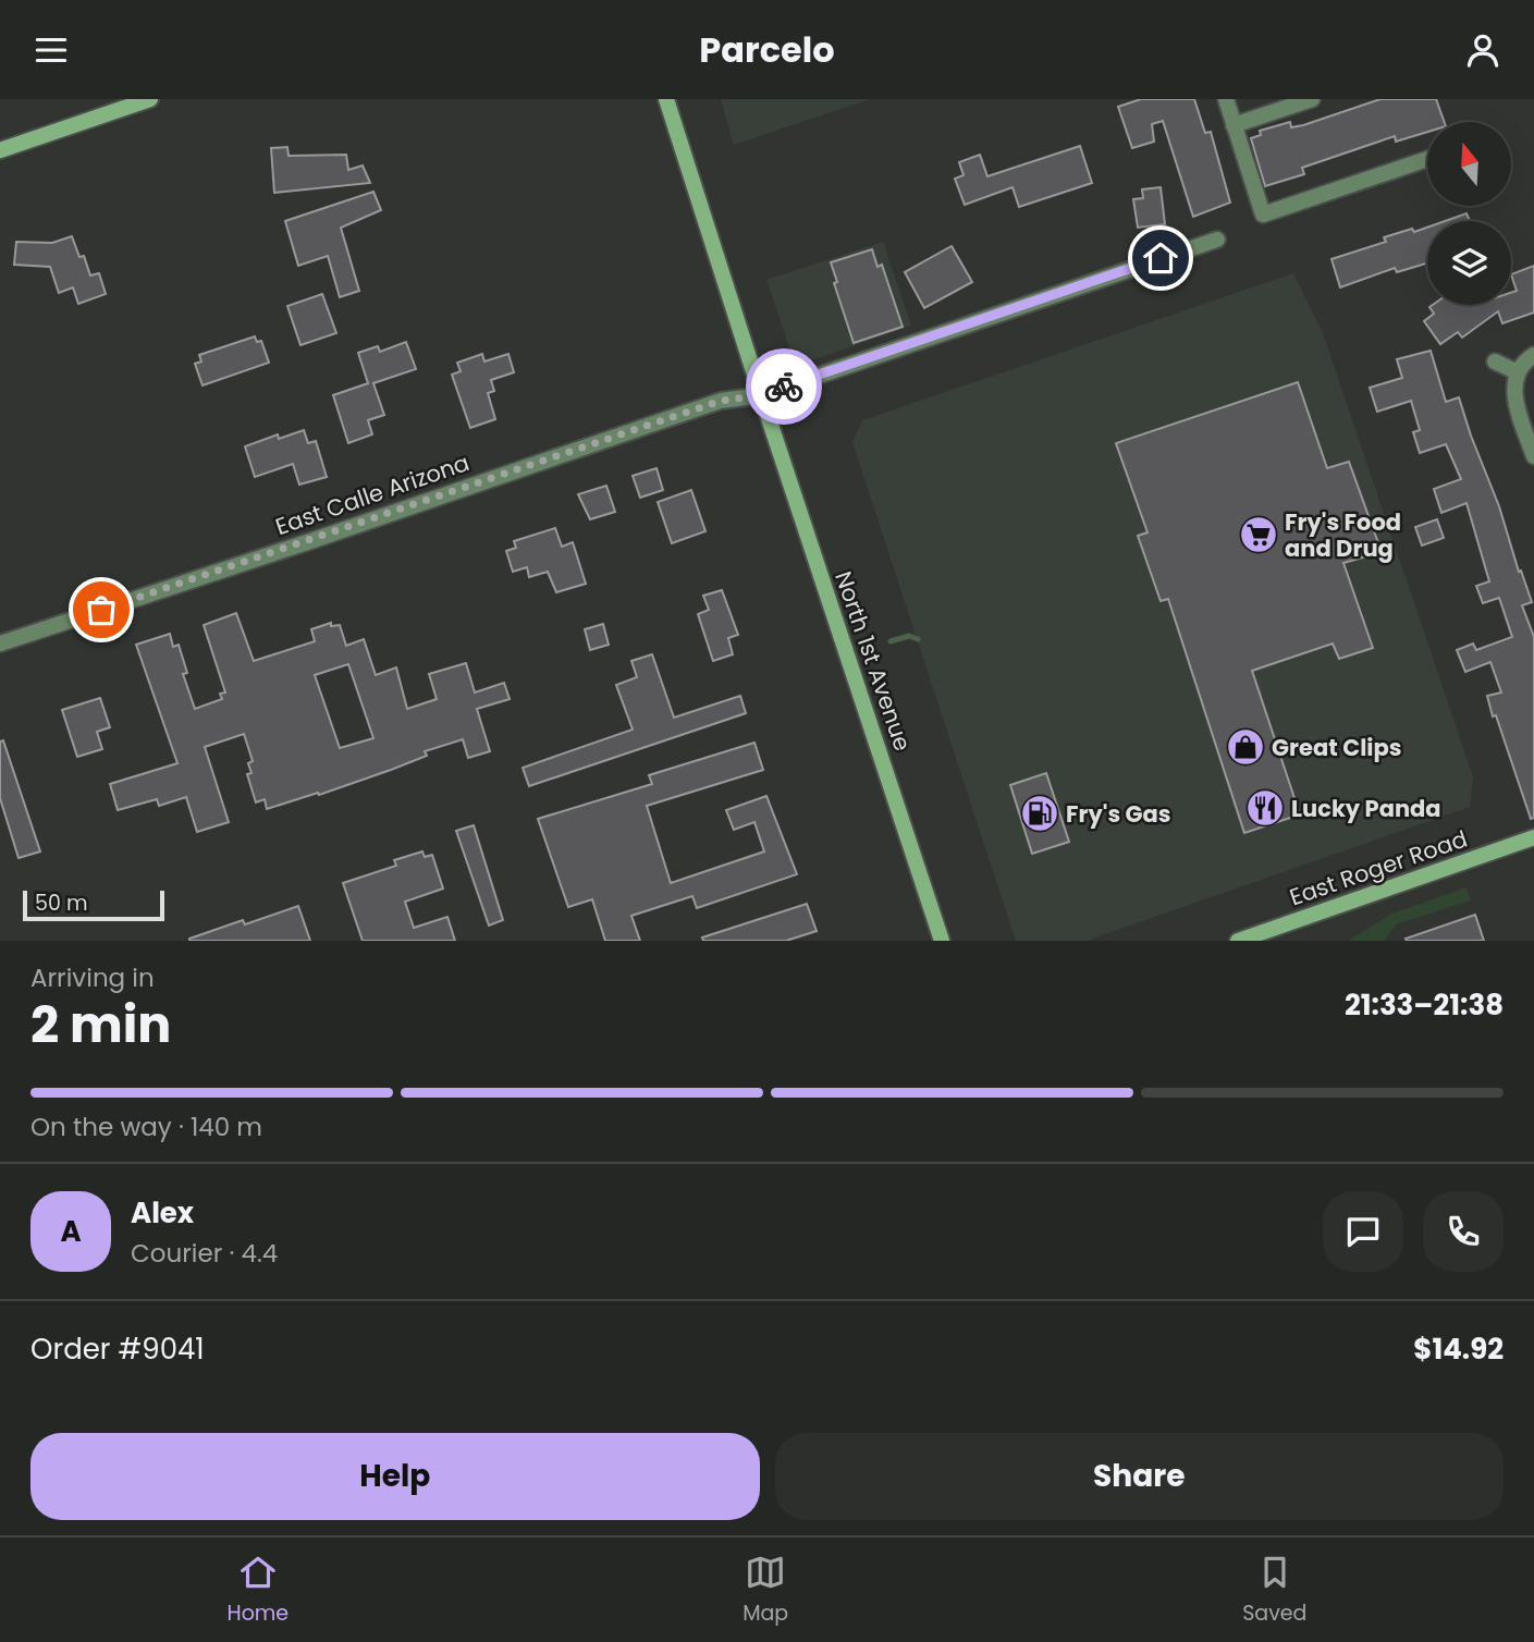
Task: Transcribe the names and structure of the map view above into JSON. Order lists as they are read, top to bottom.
{
  "streets": {
    "main road": ["North 1st Avenue", "East Roger Road"],
    "street": ["East Calle Arizona"]
  },
  "crossings": [
    ["East Calle Arizona", "North 1st Avenue"]
  ],
  "places": {
    "supermarket": ["Fry's Food and Drug"],
    "shop": ["Great Clips"],
    "restaurant": ["Lucky Panda"],
    "fuel station": ["Fry's Gas"]
  },
  "scale_bar": "50 m",
  "north": "top",
  "page": {
    "header": "Parcelo",
    "scale": "50 m",
    "heading": ["2 min", "Arriving in", "21:33–21:38"],
    "panel": [
      "Alex",
      "Courier · 4.4",
      "Order #9041",
      "$14.92"
    ],
    "bar": "On the way · 140 m",
    "round": "A",
    "buttons": ["Help", "Share"],
    "tabs": ["Home", "Map", "Saved"]
  }
}
